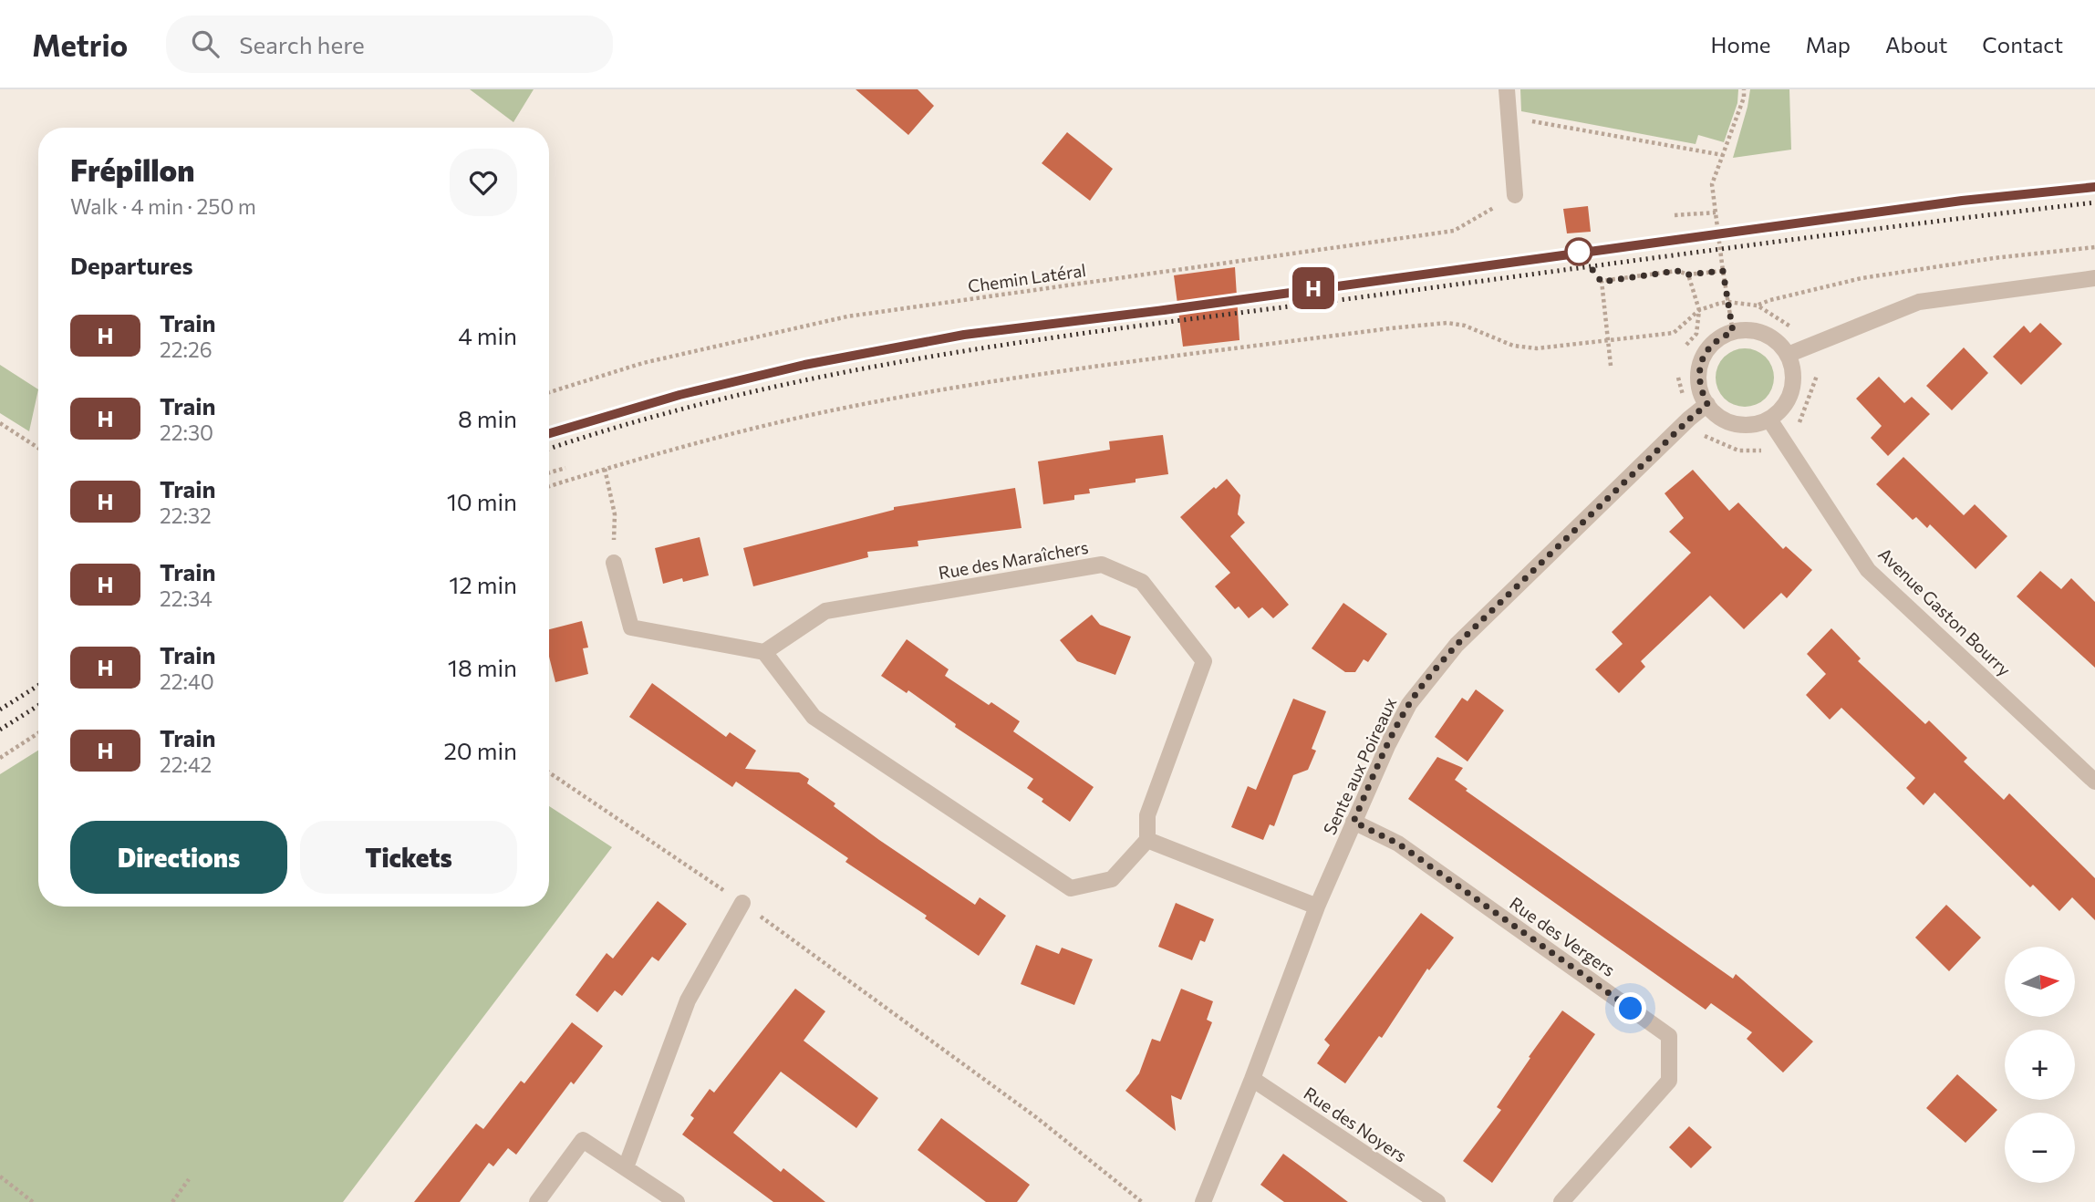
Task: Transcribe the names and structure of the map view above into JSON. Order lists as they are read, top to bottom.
{
  "streets": {
    "street": [
      "Rue des Maraîchers",
      "Avenue Gaston Bourry",
      "Sente aux Poireaux",
      "Rue des Vergers",
      "Rue des Noyers"
    ],
    "path": ["Chemin Latéral"]
  },
  "crossings": [
    ["Avenue Gaston Bourry", "Sente aux Poireaux"],
    ["Sente aux Poireaux", "Rue des Vergers"],
    ["Sente aux Poireaux", "Rue des Noyers"]
  ],
  "north": "right",
  "page": {
    "header": "Metrio",
    "search": "Search here",
    "nav": [
      "Home",
      "Map",
      "About",
      "Contact"
    ],
    "on_map": "H",
    "heading": [
      ["Frépillon", "Walk · 4 min · 250 m"],
      "Departures"
    ],
    "list": [
      {
        "mark": "H",
        "name": "Train",
        "note": "22:26",
        "value": "4 min"
      },
      {
        "mark": "H",
        "name": "Train",
        "note": "22:30",
        "value": "8 min"
      },
      {
        "mark": "H",
        "name": "Train",
        "note": "22:32",
        "value": "10 min"
      },
      {
        "mark": "H",
        "name": "Train",
        "note": "22:34",
        "value": "12 min"
      },
      {
        "mark": "H",
        "name": "Train",
        "note": "22:40",
        "value": "18 min"
      },
      {
        "mark": "H",
        "name": "Train",
        "note": "22:42",
        "value": "20 min"
      }
    ],
    "buttons": ["Directions", "Tickets"],
    "map_buttons": ["+", "−"]
  }
}
